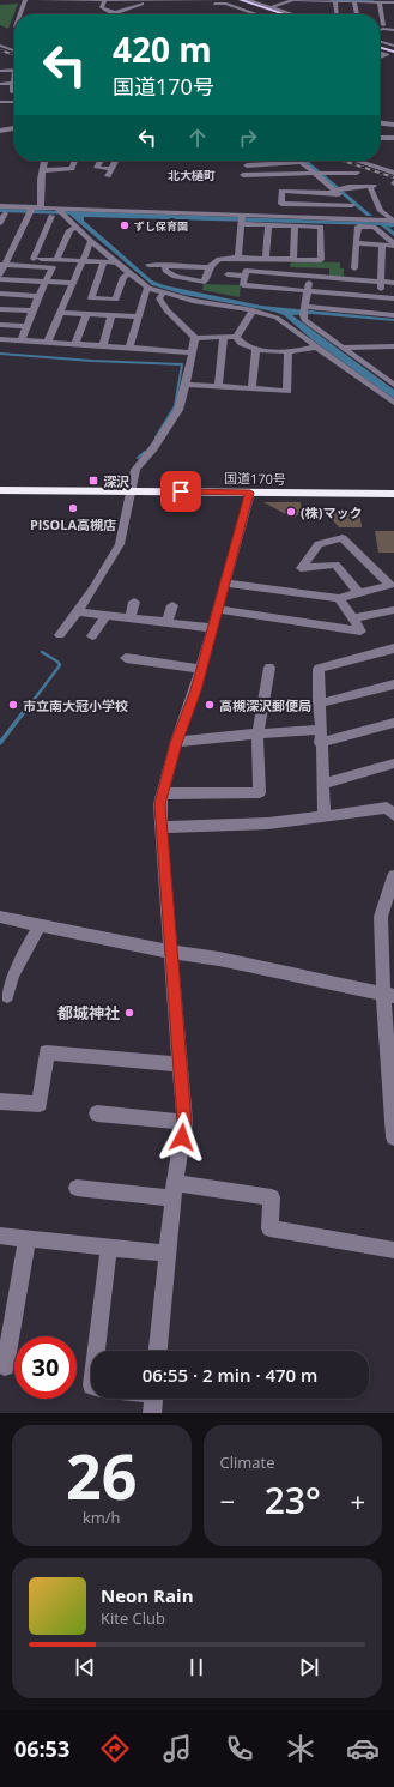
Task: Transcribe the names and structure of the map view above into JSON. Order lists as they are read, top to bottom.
{
  "streets": {
    "highway": ["国道170号"]
  },
  "districts": ["北大樋町"],
  "places": {
    "other": [
      "ずし保育園",
      "PISOLA高槻店",
      "(株)マック",
      "市立南大冠小学校",
      "高槻深沢郵便局",
      "都城神社"
    ],
    "transit": ["深沢"]
  },
  "page": {
    "turn": ["420 m", "国道170号"],
    "limit": "30",
    "trip": "06:55 · 2 min · 470 m",
    "tile": [
      ["26", "km/h"],
      "Climate"
    ],
    "heat": ["−", "23°", "+"],
    "song": ["Neon Rain", "Kite Club"],
    "tabs": "06:53"
  }
}
